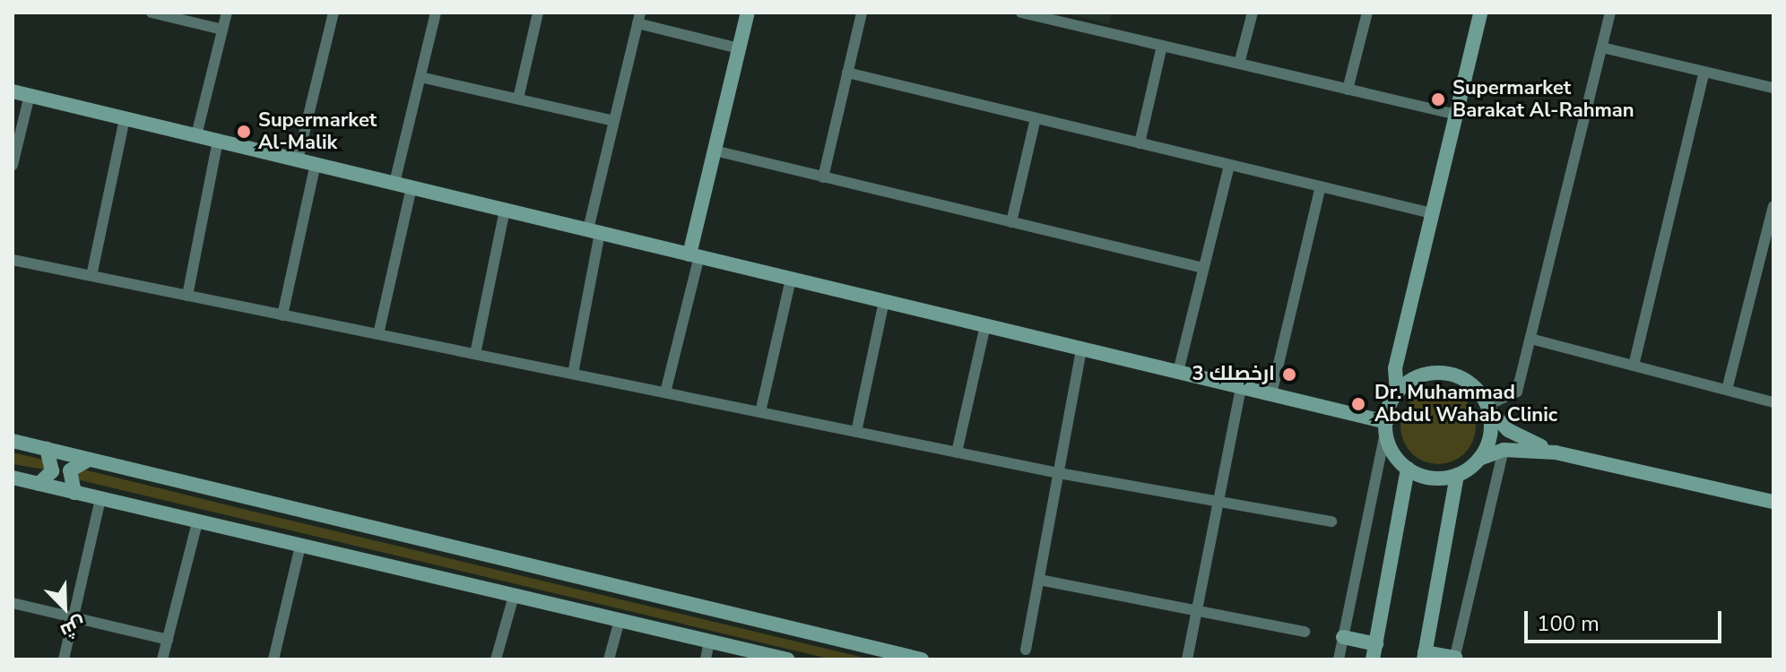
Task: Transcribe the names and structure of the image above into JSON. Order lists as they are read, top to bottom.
{
  "places": [
    "Supermarket Barakat Al-Rahman",
    "Supermarket Al-Malik",
    "ارخصلك 3",
    "Dr. Muhammad Abdul Wahab Clinic"
  ],
  "scale_bar": "100 m",
  "north": "bottom right"
}
